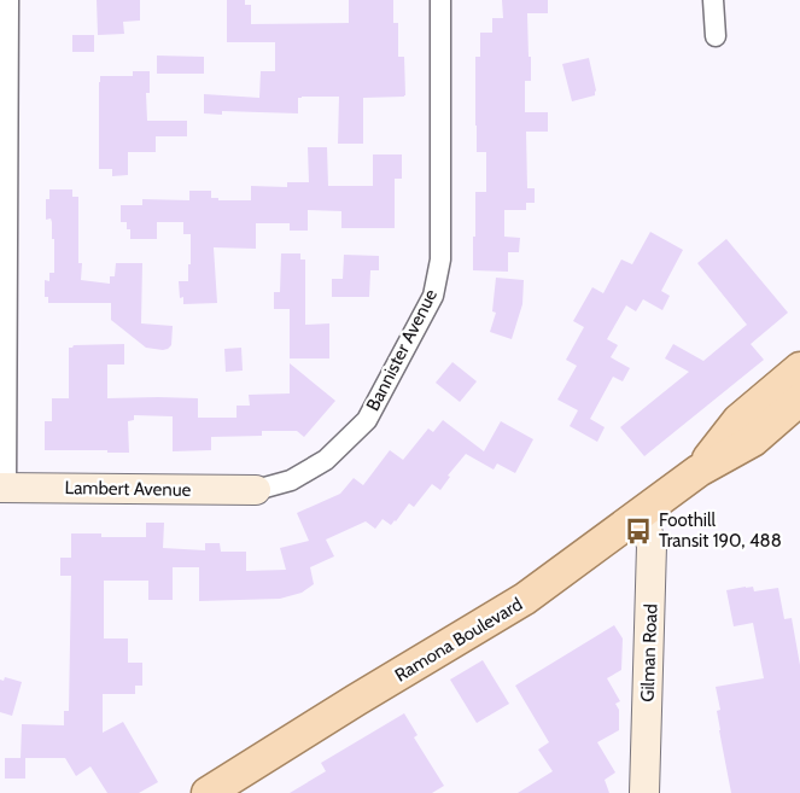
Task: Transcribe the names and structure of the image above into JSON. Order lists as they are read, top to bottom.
{
  "streets": {
    "main road": ["Ramona Boulevard"],
    "street": ["Bannister Avenue", "Lambert Avenue", "Gilman Road"]
  },
  "crossings": [
    ["Bannister Avenue", "Lambert Avenue"],
    ["Ramona Boulevard", "Gilman Road"]
  ],
  "places": {
    "bus stop": ["Foothill Transit 190, 488"]
  }
}
